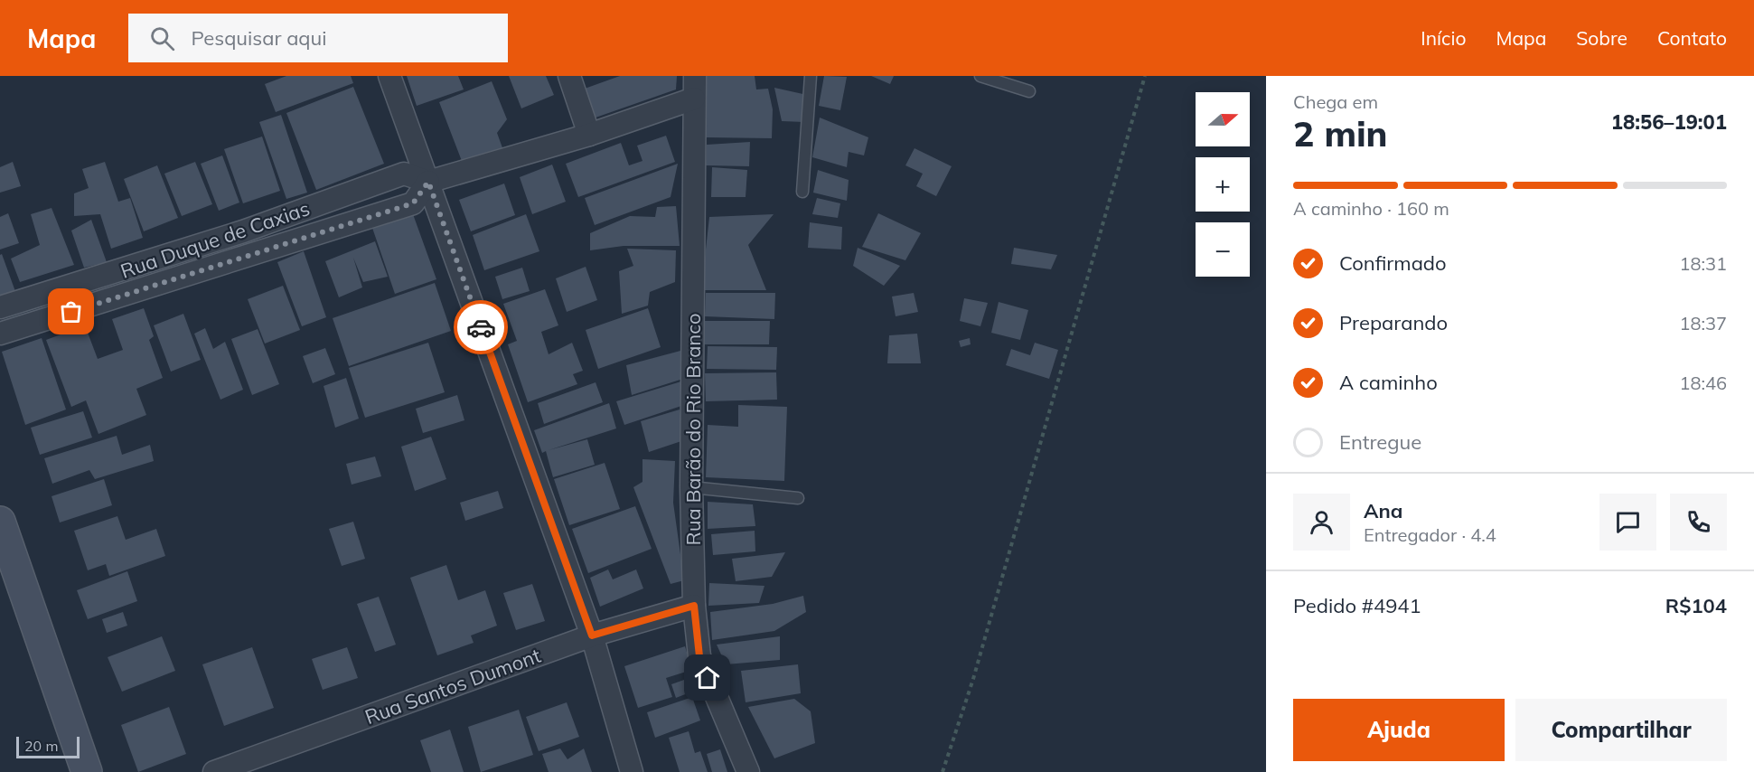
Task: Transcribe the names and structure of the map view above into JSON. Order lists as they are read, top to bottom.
{
  "streets": {
    "street": ["Rua Duque de Caxias", "Rua Barão do Rio Branco", "Rua Santos Dumont"]
  },
  "crossings": [
    ["Rua Barão do Rio Branco", "Rua Santos Dumont"]
  ],
  "scale_bar": "20 m",
  "north": "right",
  "page": {
    "header": "Mapa",
    "search": "Pesquisar aqui",
    "nav": [
      "Início",
      "Mapa",
      "Sobre",
      "Contato"
    ],
    "heading": ["2 min", "Chega em", "18:56–19:01"],
    "panel": [
      "Ana",
      "Entregador · 4.4",
      "Pedido #4941",
      "R$104"
    ],
    "map_buttons": ["+", "−"],
    "bar": "A caminho · 160 m",
    "list": [
      ["Confirmado", "18:31"],
      ["Preparando", "18:37"],
      ["A caminho", "18:46"],
      "Entregue"
    ],
    "buttons": ["Ajuda", "Compartilhar"],
    "scale": "20 m"
  }
}
